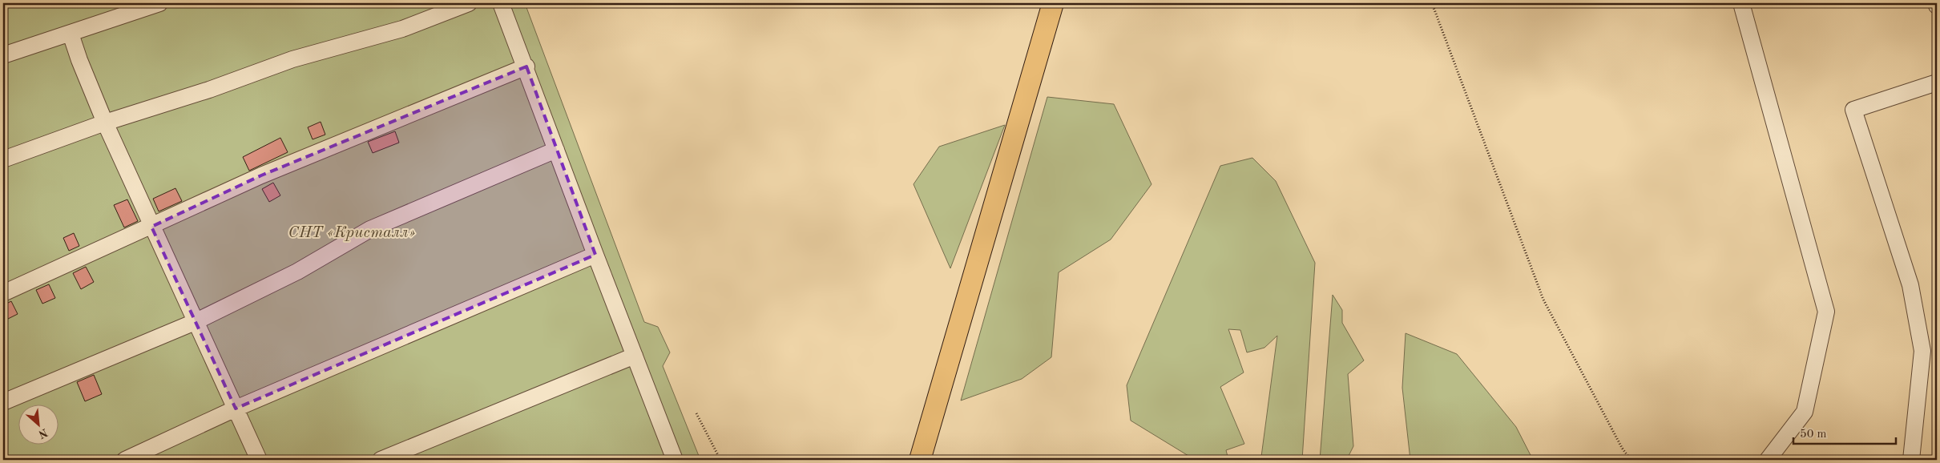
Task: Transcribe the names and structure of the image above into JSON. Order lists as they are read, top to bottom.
{
  "parks": ["СНТ «Кристалл»"],
  "scale_bar": "50 m",
  "north": "bottom right"
}
